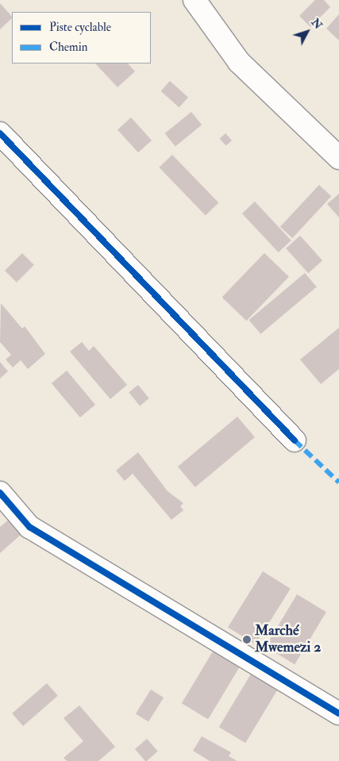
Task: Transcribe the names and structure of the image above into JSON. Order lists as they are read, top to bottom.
{
  "places": ["Marché Mwemezi 2"],
  "legend": ["Piste cyclable", "Chemin"],
  "north": "top right"
}
